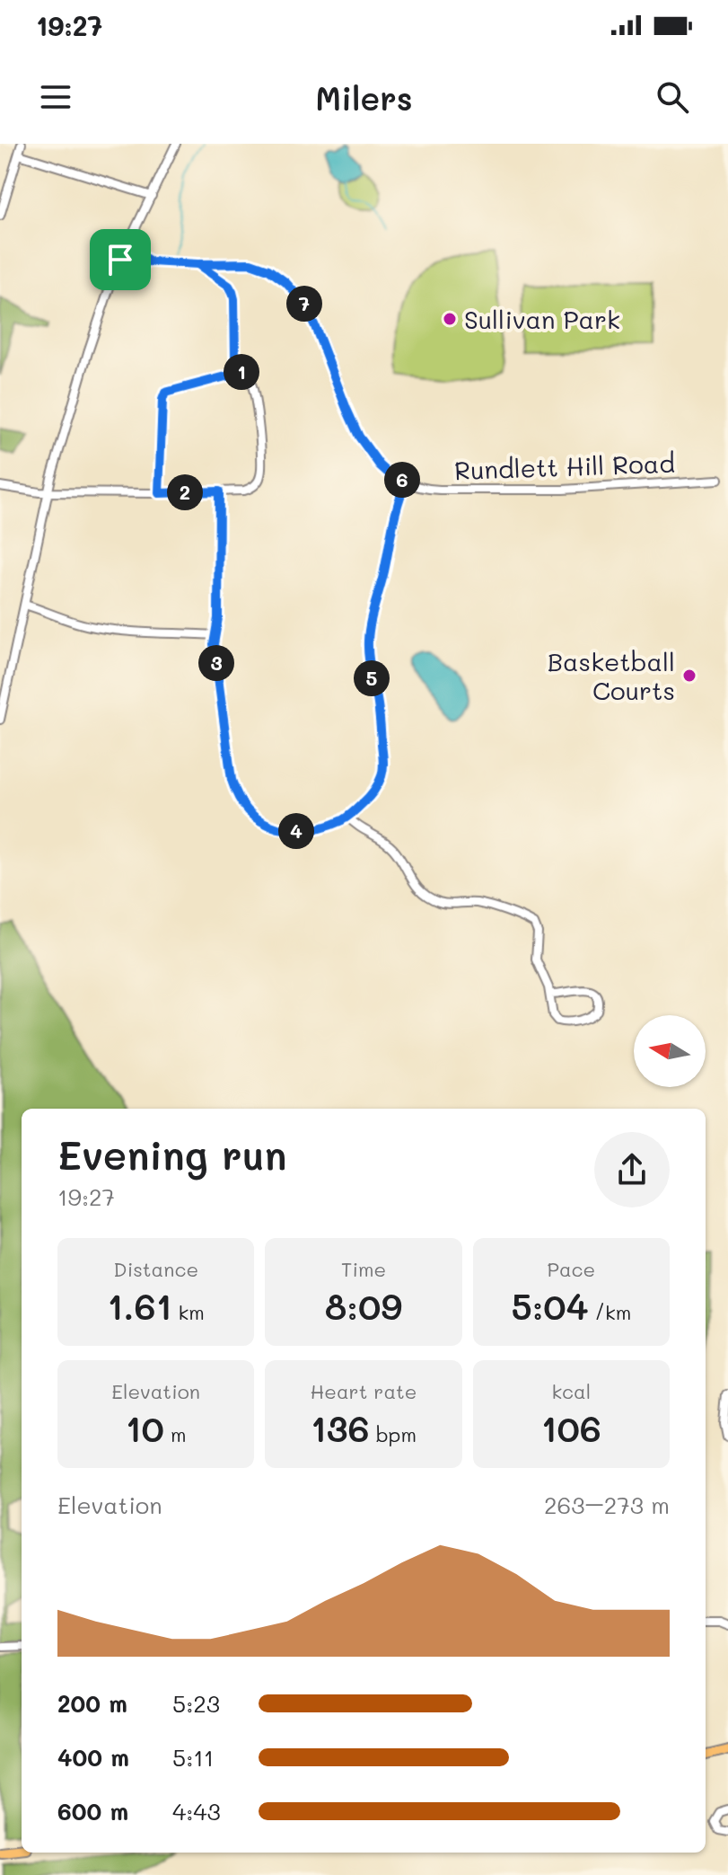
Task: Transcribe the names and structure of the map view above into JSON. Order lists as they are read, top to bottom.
{
  "streets": {
    "street": ["Rundlett Hill Road"]
  },
  "places": ["Sullivan Park", "Basketball Courts"],
  "north": "left",
  "page": {
    "status": "19:27",
    "header": "Milers",
    "pins": [
      "7",
      "1",
      "6",
      "2",
      "3",
      "5",
      "4"
    ],
    "heading": ["Evening run", "19:27"],
    "stats": [
      ["Distance", "1.61 km"],
      ["Time", "8:09"],
      ["Pace", "5:04 /km"],
      ["Elevation", "10 m"],
      ["Heart rate", "136 bpm"],
      ["kcal", "106"]
    ],
    "chart": ["Elevation", "263–273 m"],
    "list": [
      {
        "name": "200 m",
        "note": "5:23"
      },
      {
        "name": "400 m",
        "note": "5:11"
      },
      {
        "name": "600 m",
        "note": "4:43"
      }
    ]
  }
}
